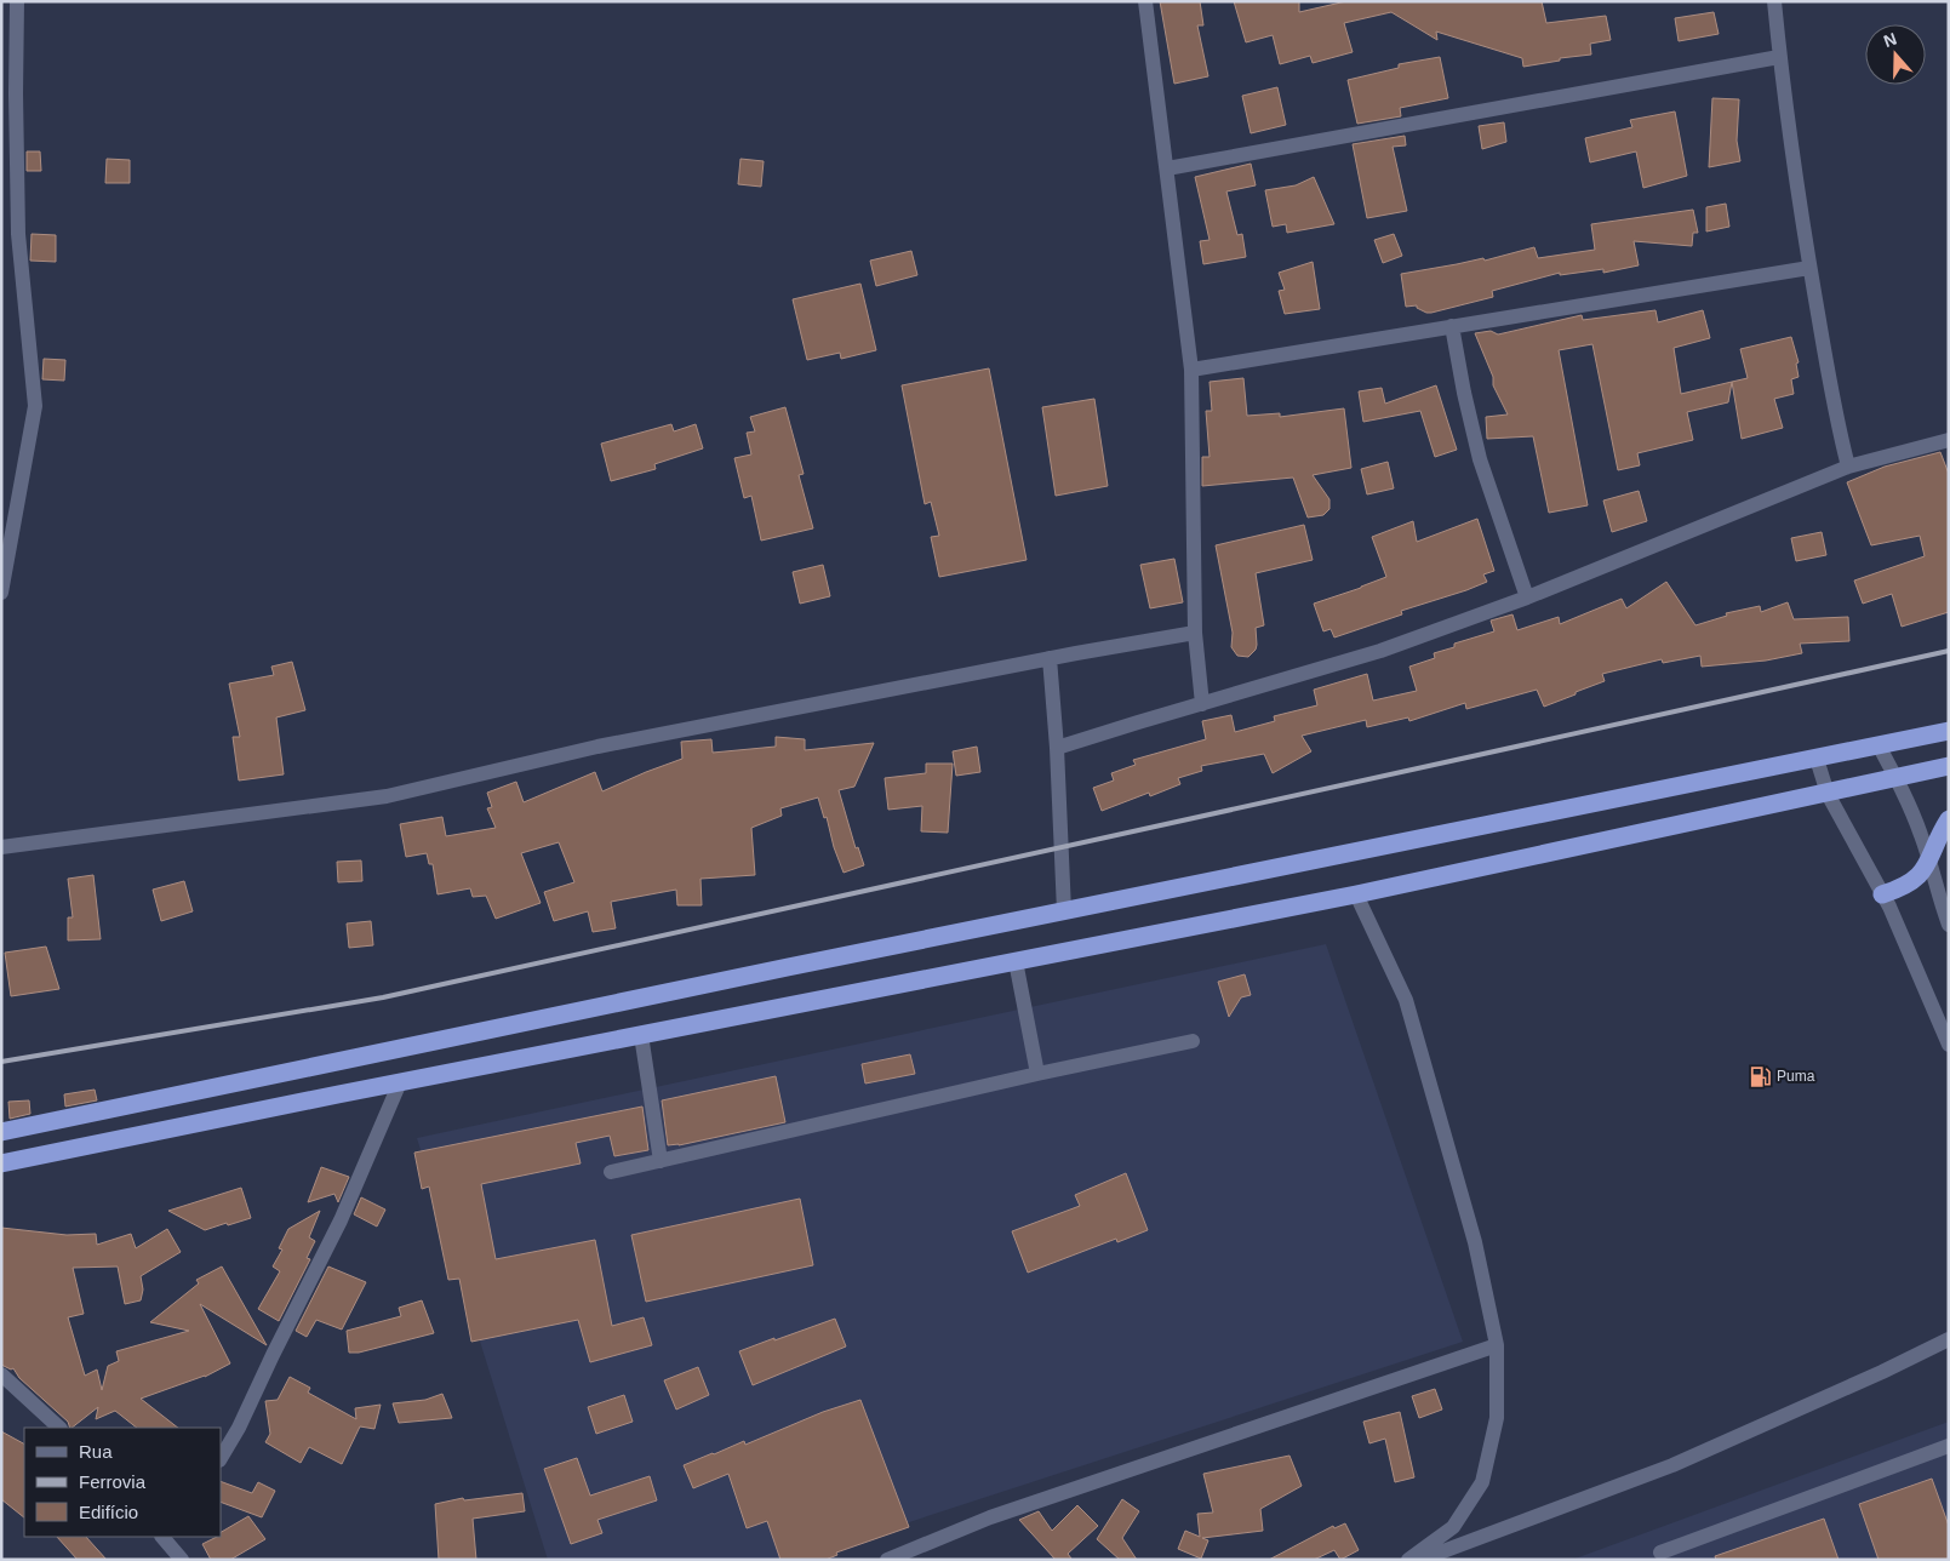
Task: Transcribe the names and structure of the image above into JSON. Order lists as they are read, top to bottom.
{
  "places": {
    "fuel station": ["Puma"]
  },
  "legend": ["Rua", "Ferrovia", "Edifício"],
  "north": "top"
}
